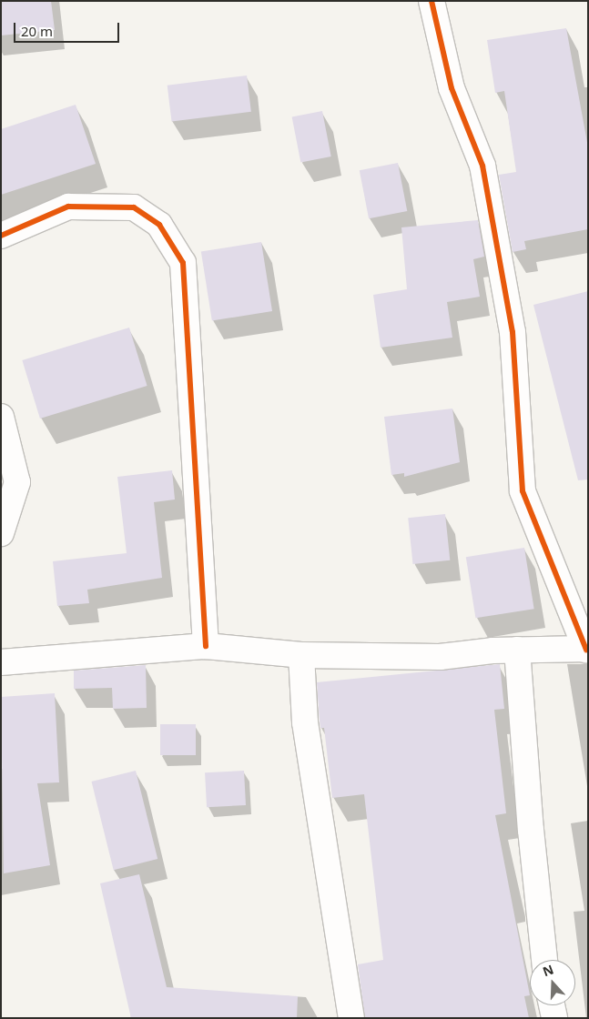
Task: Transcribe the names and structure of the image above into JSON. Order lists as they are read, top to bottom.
{
  "scale_bar": "20 m",
  "north": "top"
}
